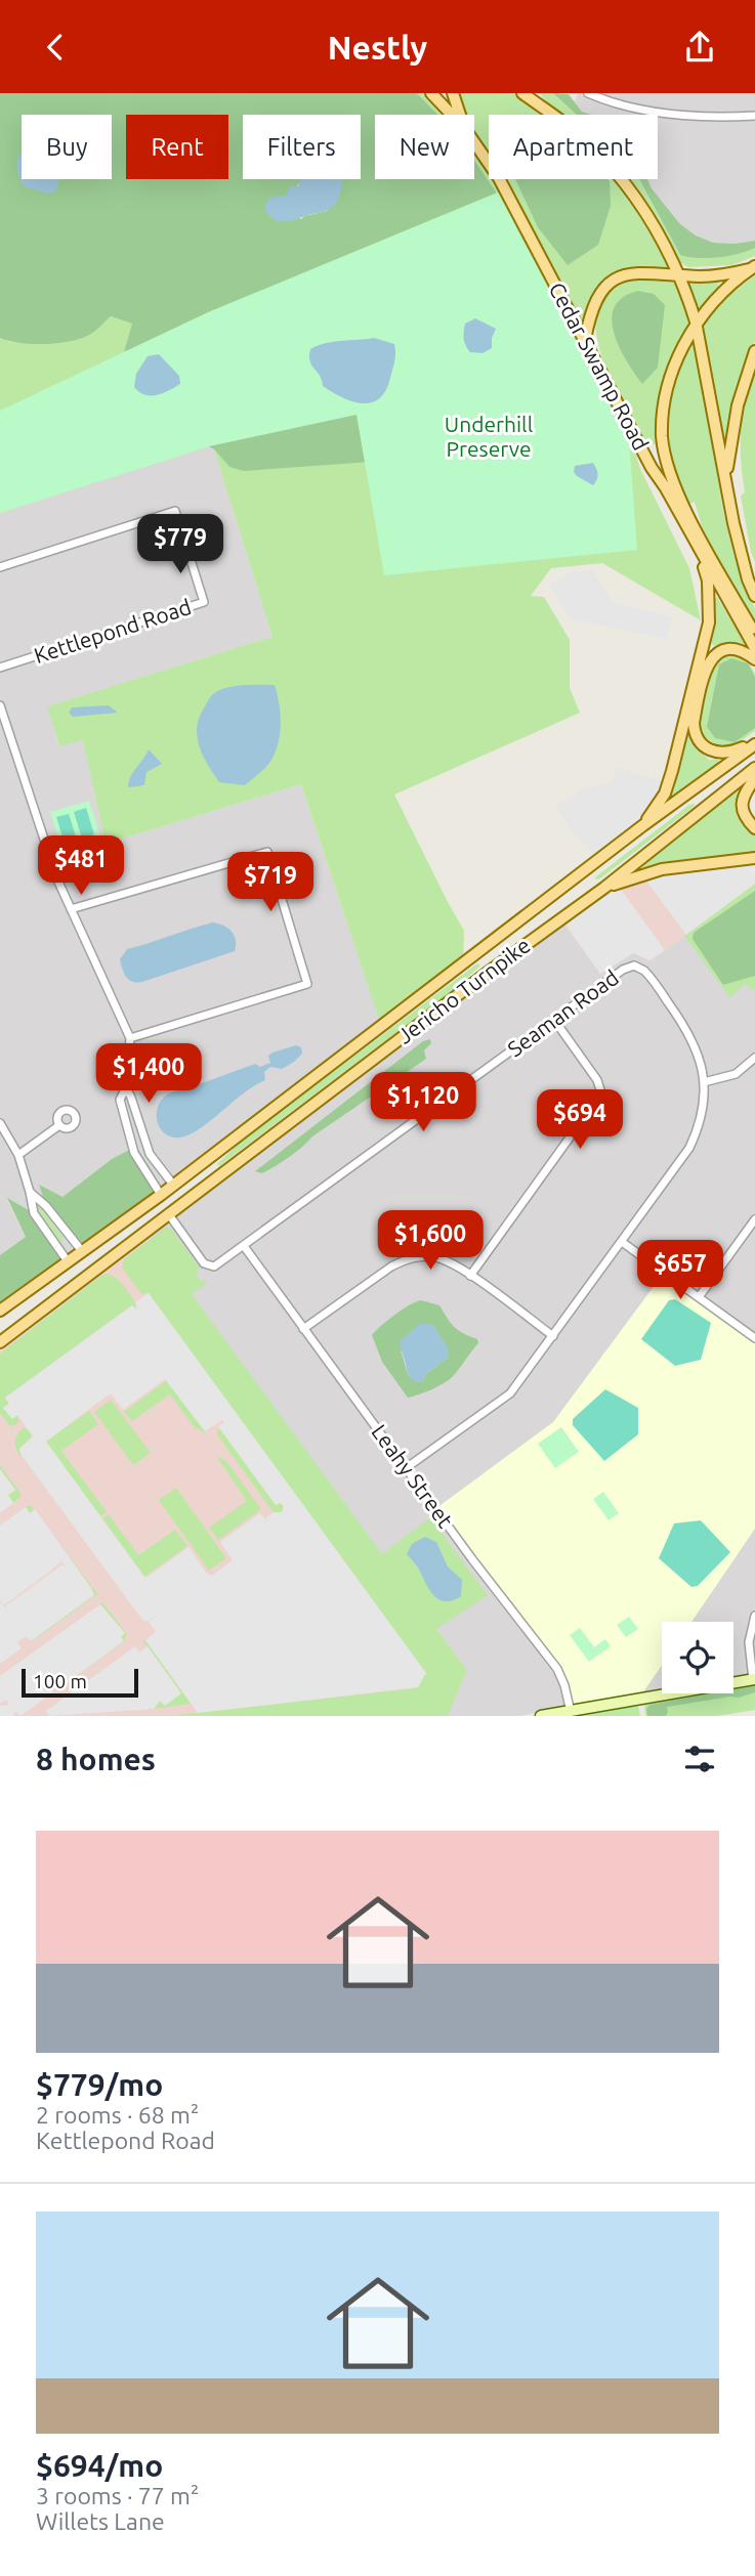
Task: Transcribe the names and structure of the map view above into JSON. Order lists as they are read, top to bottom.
{
  "streets": {
    "main road": ["Cedar Swamp Road", "Jericho Turnpike"],
    "street": ["Kettlepond Road", "Seaman Road", "Leahy Street"]
  },
  "crossings": [
    ["Jericho Turnpike", "Seaman Road"],
    ["Seaman Road", "Leahy Street"]
  ],
  "parks": ["Underhill Preserve"],
  "scale_bar": "100 m",
  "page": {
    "header": "Nestly",
    "chip": [
      "Buy",
      "Rent",
      "Filters",
      "New",
      "Apartment"
    ],
    "price": [
      "$779",
      "$481",
      "$719",
      "$1,400",
      "$1,120",
      "$694",
      "$1,600",
      "$657"
    ],
    "scale": "100 m",
    "heading": "8 homes",
    "list": [
      {
        "name": "$779/mo",
        "note": "2 rooms · 68 m² · Kettlepond Road"
      },
      {
        "name": "$694/mo",
        "note": "3 rooms · 77 m² · Willets Lane"
      }
    ]
  }
}
